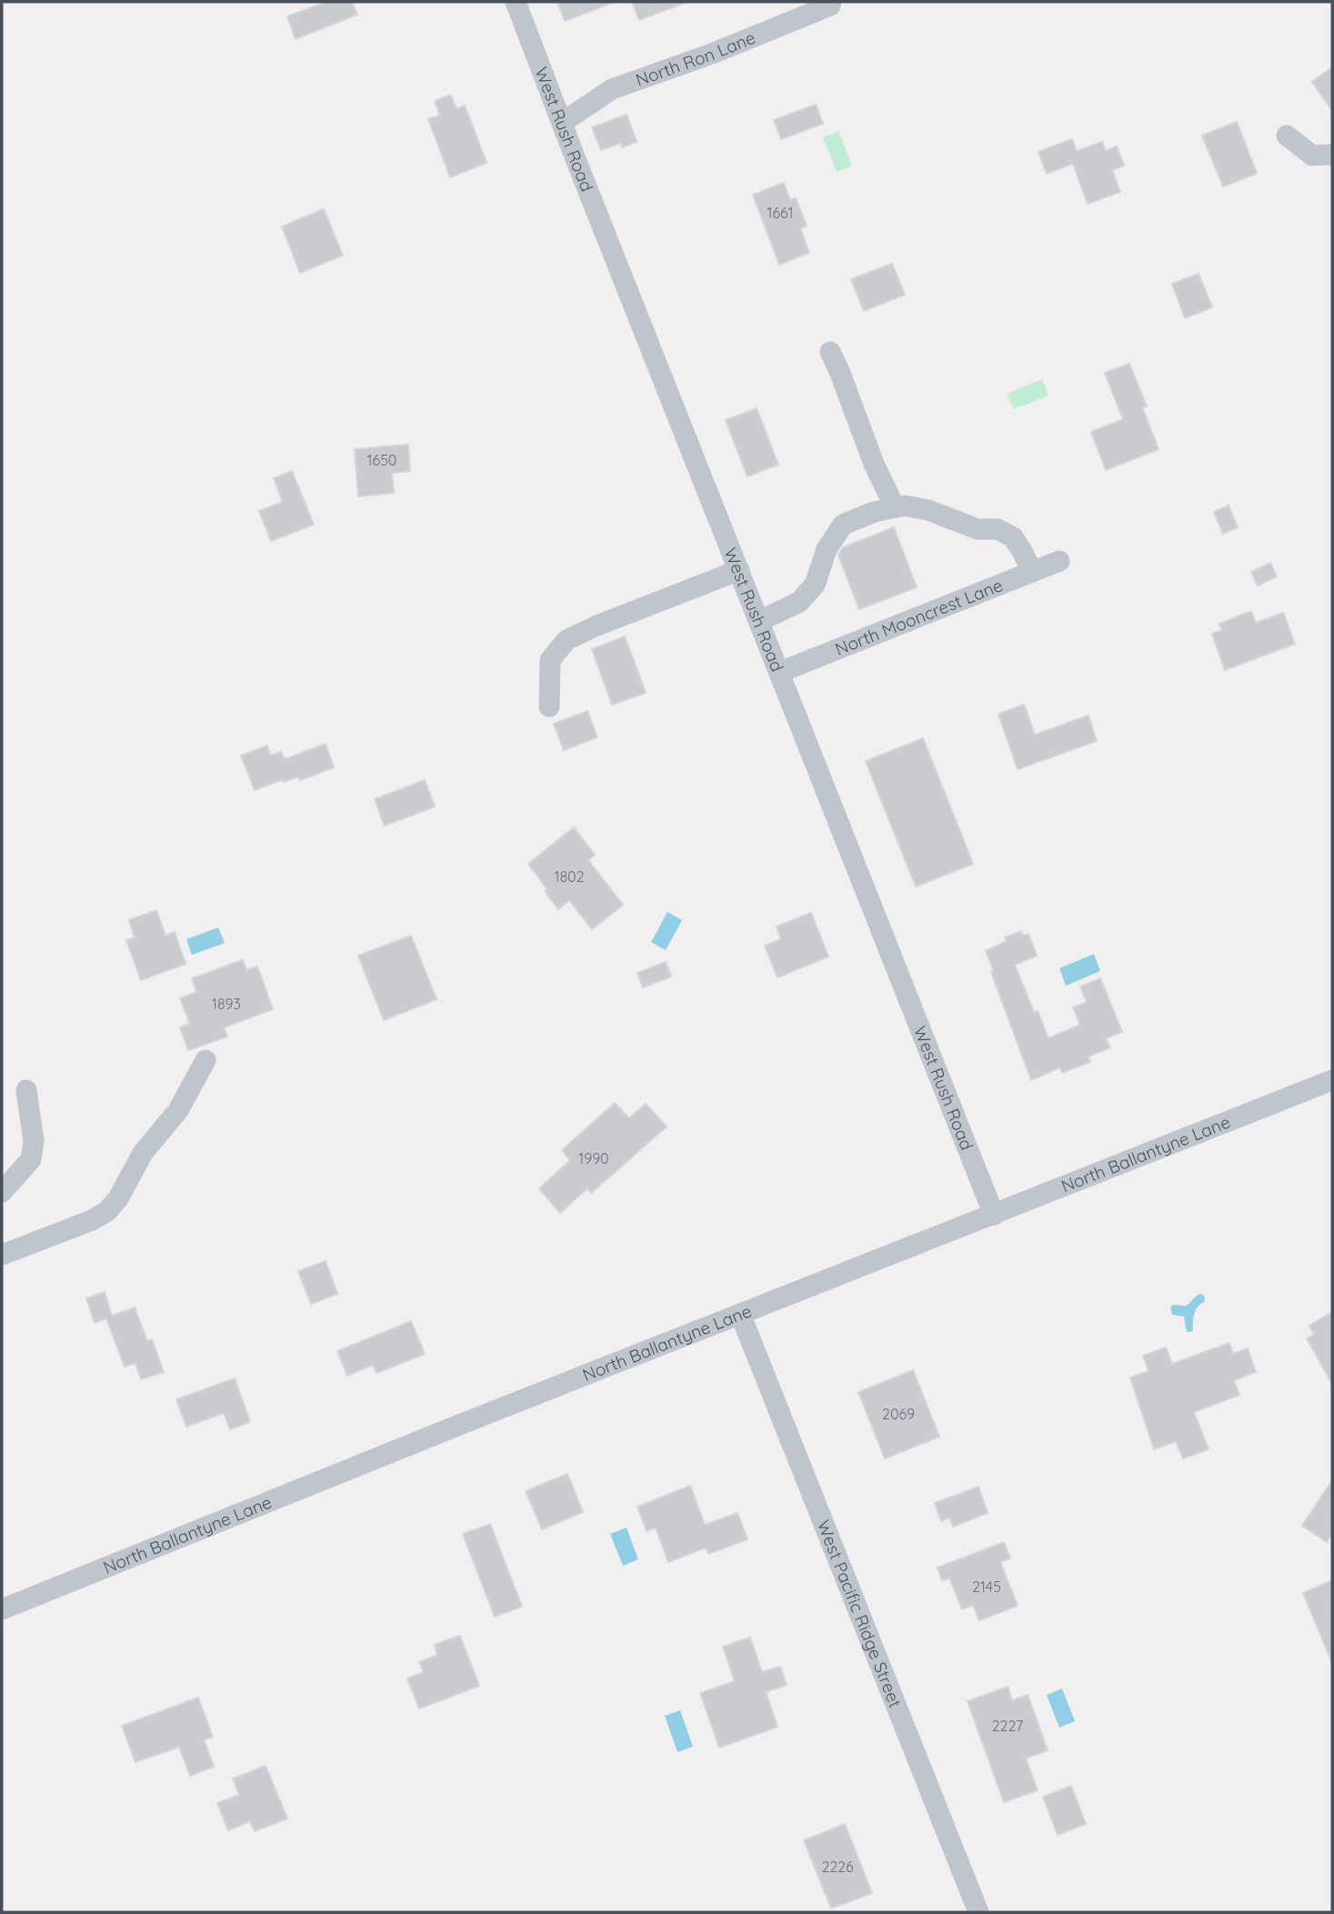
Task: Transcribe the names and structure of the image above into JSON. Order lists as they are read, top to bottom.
{
  "streets": {
    "street": [
      "North Ron Lane",
      "West Rush Road",
      "North Mooncrest Lane",
      "North Ballantyne Lane",
      "West Pacific Ridge Street"
    ]
  },
  "crossings": [
    ["North Ron Lane", "West Rush Road"],
    ["West Rush Road", "North Mooncrest Lane"],
    ["West Rush Road", "North Ballantyne Lane"],
    ["North Ballantyne Lane", "West Pacific Ridge Street"]
  ],
  "house_numbers": [
    "1661",
    "1650",
    "1802",
    "1893",
    "1990",
    "2069",
    "2145",
    "2227",
    "2226"
  ]
}
